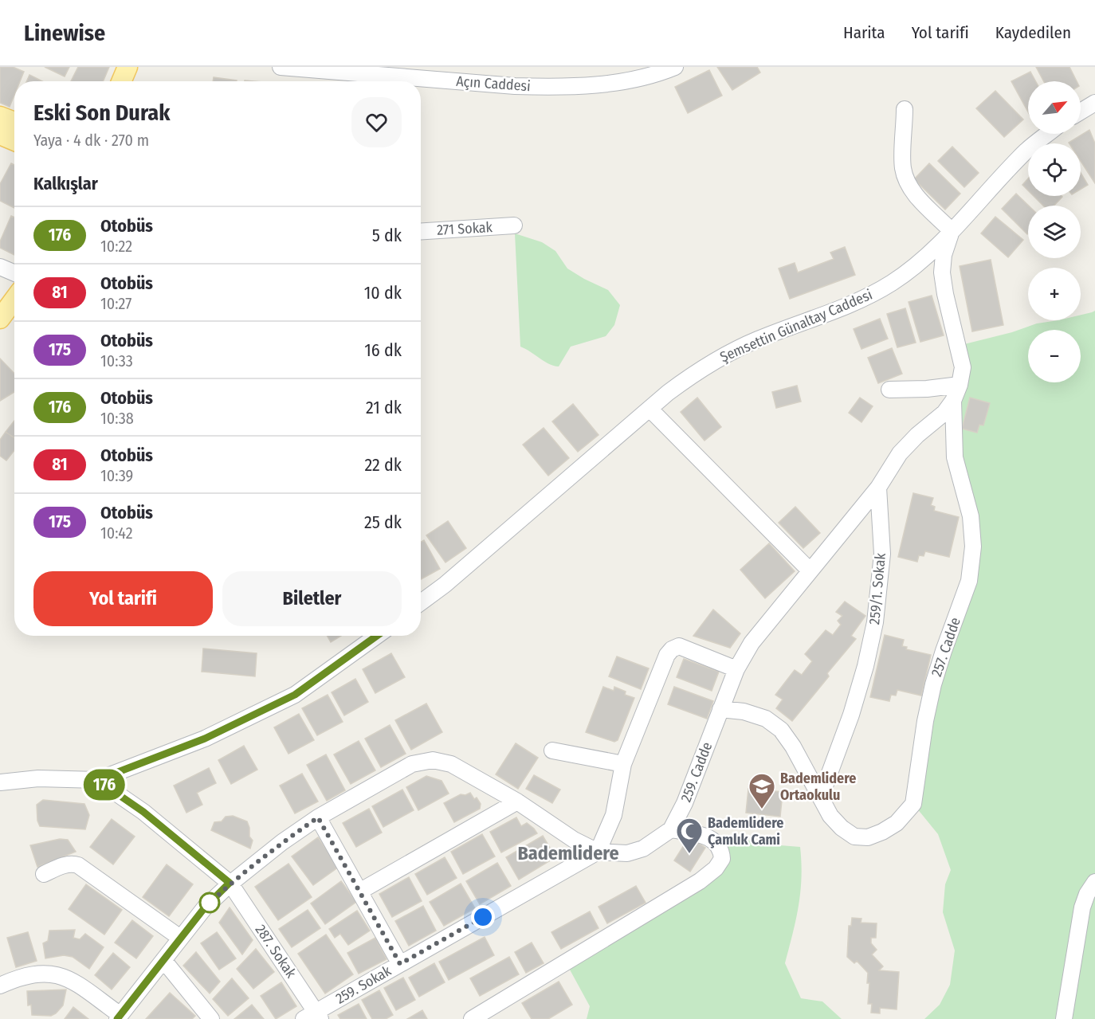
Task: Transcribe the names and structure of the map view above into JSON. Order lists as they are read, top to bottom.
{
  "streets": {
    "street": [
      "Açın Caddesi",
      "271 Sokak",
      "Şemsettin Günaltay Caddesi",
      "259/1. Sokak",
      "257. Cadde",
      "259. Cadde",
      "287. Sokak",
      "259. Sokak"
    ]
  },
  "crossings": [
    ["Şemsettin Günaltay Caddesi", "257. Cadde"],
    ["259/1. Sokak", "257. Cadde"],
    ["259/1. Sokak", "259. Cadde"],
    ["257. Cadde", "259. Cadde"],
    ["287. Sokak", "259. Sokak"]
  ],
  "districts": ["Bademlidere"],
  "places": {
    "school or university": ["Bademlidere Ortaokulu"],
    "mosque": ["Bademlidere Çamlık Cami"]
  },
  "lines": ["bus line 176"],
  "north": "top right",
  "page": {
    "header": "Linewise",
    "nav": ["Harita", "Yol tarifi", "Kaydedilen"],
    "on_map": "176",
    "map_buttons": ["+", "−"],
    "heading": [
      ["Eski Son Durak", "Yaya · 4 dk · 270 m"],
      "Kalkışlar"
    ],
    "list": [
      {
        "mark": "176",
        "name": "Otobüs",
        "note": "10:22",
        "value": "5 dk"
      },
      {
        "mark": "81",
        "name": "Otobüs",
        "note": "10:27",
        "value": "10 dk"
      },
      {
        "mark": "175",
        "name": "Otobüs",
        "note": "10:33",
        "value": "16 dk"
      },
      {
        "mark": "176",
        "name": "Otobüs",
        "note": "10:38",
        "value": "21 dk"
      },
      {
        "mark": "81",
        "name": "Otobüs",
        "note": "10:39",
        "value": "22 dk"
      },
      {
        "mark": "175",
        "name": "Otobüs",
        "note": "10:42",
        "value": "25 dk"
      }
    ],
    "buttons": ["Yol tarifi", "Biletler"]
  }
}
